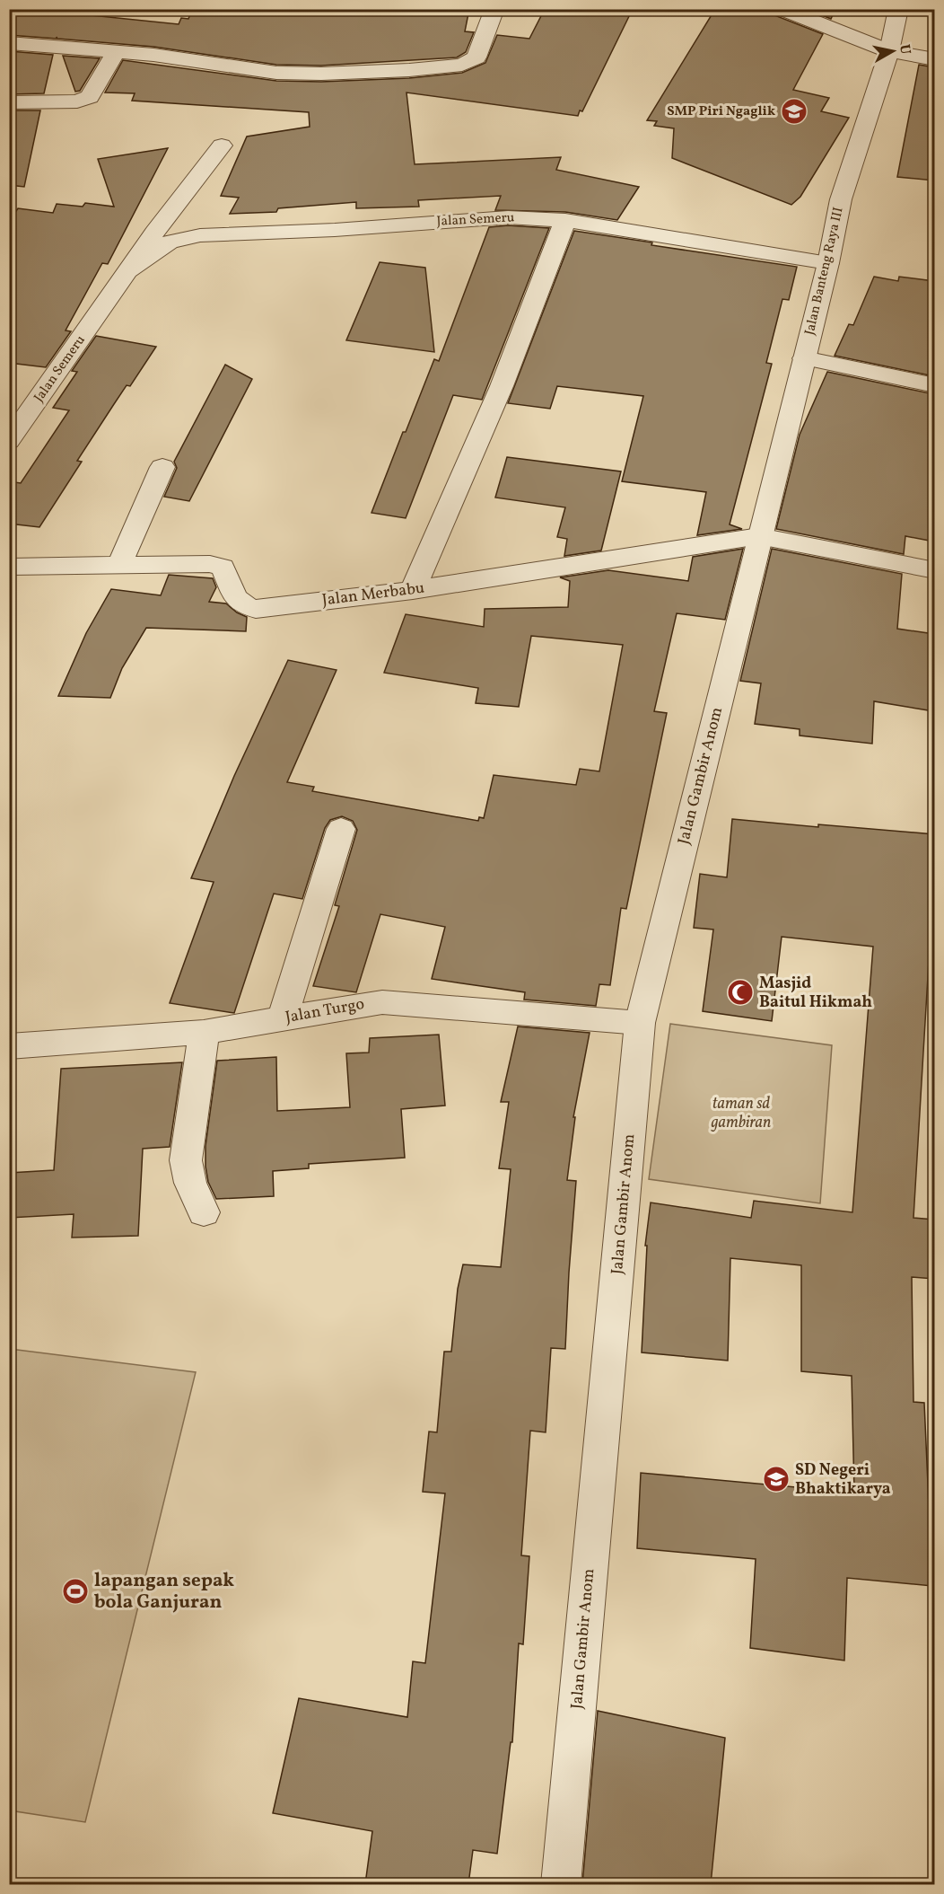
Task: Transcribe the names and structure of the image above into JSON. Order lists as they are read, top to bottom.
{
  "streets": {
    "street": [
      "Jalan Semeru",
      "Jalan Banteng Raya III",
      "Jalan Merbabu",
      "Jalan Gambir Anom",
      "Jalan Turgo"
    ]
  },
  "crossings": [
    ["Jalan Semeru", "Jalan Banteng Raya III"],
    ["Jalan Banteng Raya III", "Jalan Merbabu"],
    ["Jalan Banteng Raya III", "Jalan Gambir Anom"],
    ["Jalan Merbabu", "Jalan Gambir Anom"],
    ["Jalan Gambir Anom", "Jalan Turgo"]
  ],
  "parks": ["taman sd gambiran"],
  "places": {
    "school or university": ["SMP Piri Ngaglik", "SD Negeri Bhaktikarya"],
    "mosque": ["Masjid Baitul Hikmah"],
    "sports": ["lapangan sepak bola Ganjuran"]
  },
  "north": "right"
}
